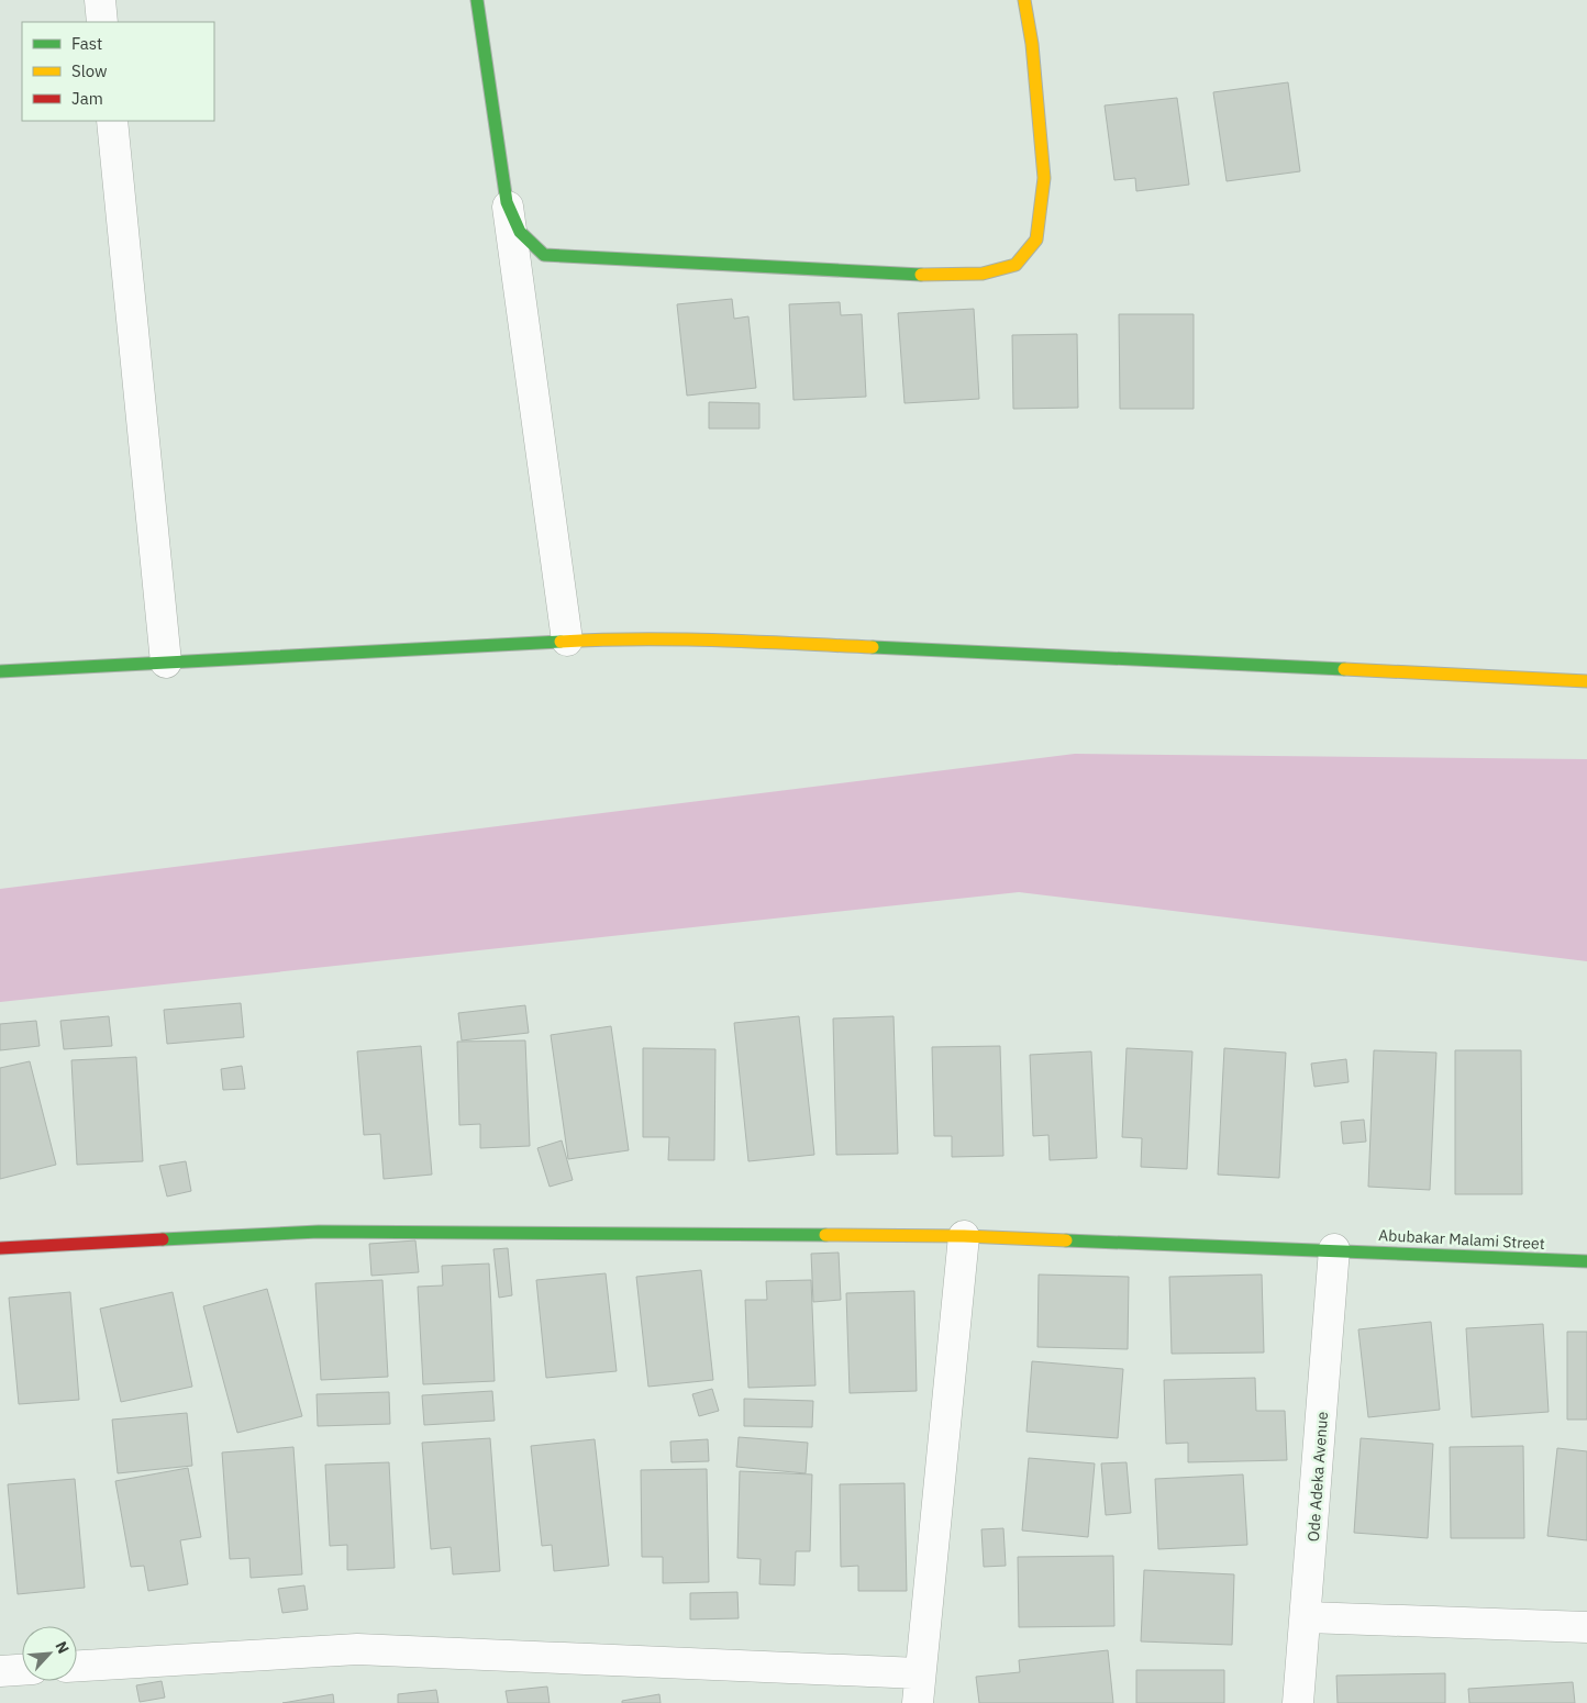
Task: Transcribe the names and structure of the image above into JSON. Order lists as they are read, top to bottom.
{
  "streets": {
    "street": ["Abubakar Malami Street", "Ode Adeka Avenue"]
  },
  "crossings": [
    ["Abubakar Malami Street", "Ode Adeka Avenue"]
  ],
  "legend": ["Fast", "Slow", "Jam"],
  "north": "top right"
}
